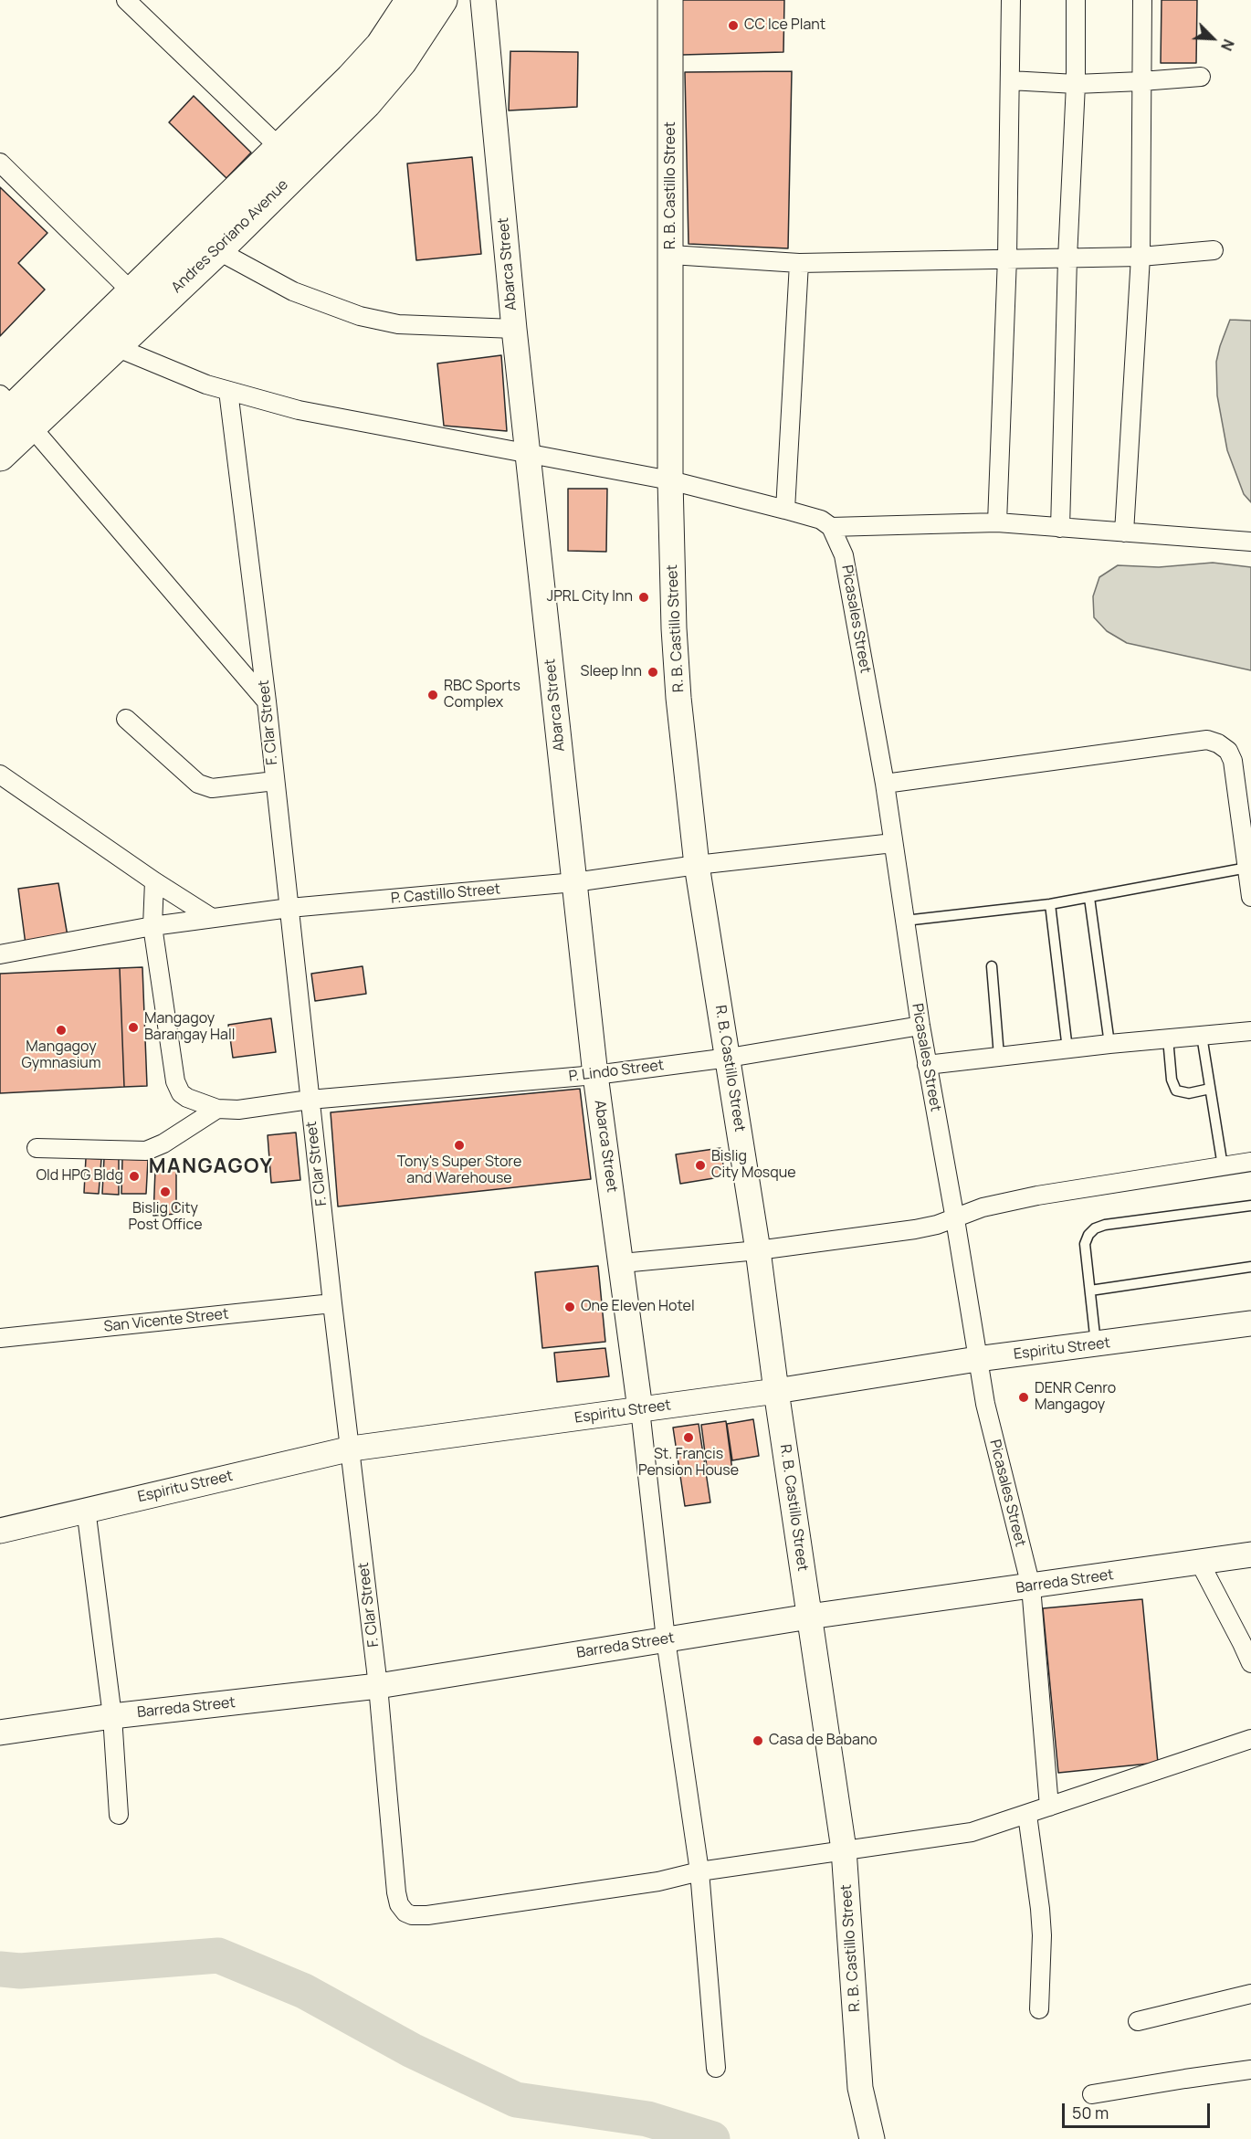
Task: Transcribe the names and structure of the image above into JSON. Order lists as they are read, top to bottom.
{
  "streets": {
    "highway": ["Andres Soriano Avenue"],
    "street": [
      "R. B. Castillo Street",
      "Abarca Street",
      "Picasales Street",
      "F. Clar Street",
      "P. Castillo Street",
      "P. Lindo Street",
      "San Vicente Street",
      "Espiritu Street",
      "Barreda Street"
    ]
  },
  "crossings": [
    ["R. B. Castillo Street", "P. Castillo Street"],
    ["R. B. Castillo Street", "P. Lindo Street"],
    ["R. B. Castillo Street", "Espiritu Street"],
    ["R. B. Castillo Street", "Barreda Street"],
    ["Abarca Street", "P. Castillo Street"],
    ["Abarca Street", "P. Lindo Street"],
    ["Abarca Street", "Espiritu Street"],
    ["Picasales Street", "P. Castillo Street"],
    ["Picasales Street", "P. Lindo Street"],
    ["Picasales Street", "Espiritu Street"],
    ["Picasales Street", "Barreda Street"],
    ["F. Clar Street", "P. Castillo Street"],
    ["F. Clar Street", "P. Lindo Street"],
    ["F. Clar Street", "San Vicente Street"],
    ["F. Clar Street", "Espiritu Street"],
    ["F. Clar Street", "Barreda Street"]
  ],
  "districts": ["MANGAGOY"],
  "places": [
    "CC Ice Plant",
    "JPRL City Inn",
    "Sleep Inn",
    "RBC Sports Complex",
    "Mangagoy Barangay Hall",
    "Mangagoy Gymnasium",
    "Tony's Super Store and Warehouse",
    "Bislig City Mosque",
    "Old HPG Bldg",
    "Bislig City Post Office",
    "One Eleven Hotel",
    "DENR Cenro Mangagoy",
    "St. Francis Pension House",
    "Casa de Babano"
  ],
  "scale_bar": "50 m",
  "north": "bottom right"
}
